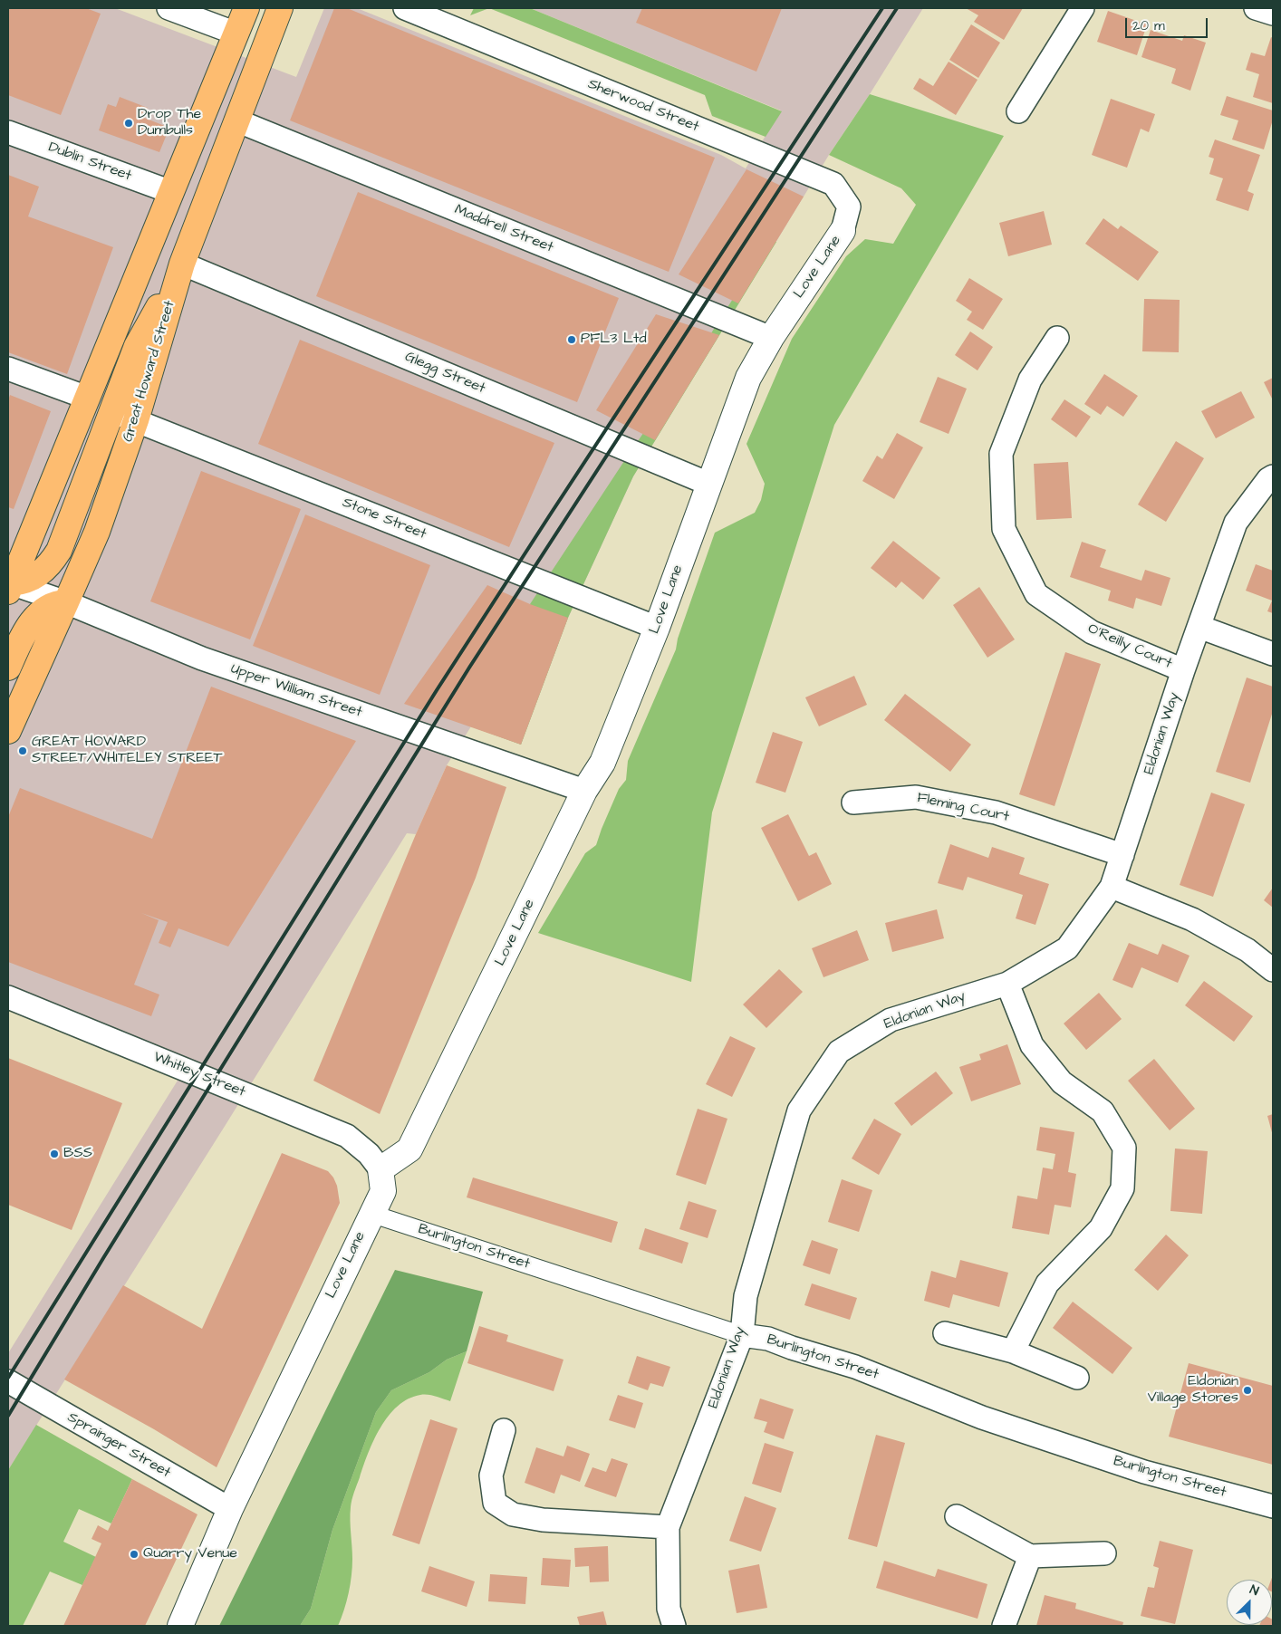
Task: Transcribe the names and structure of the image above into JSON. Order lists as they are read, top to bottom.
{
  "streets": {
    "highway": ["Great Howard Street"],
    "street": [
      "Sherwood Street",
      "Dublin Street",
      "Maddrell Street",
      "Love Lane",
      "Glegg Street",
      "Stone Street",
      "O'Reilly Court",
      "Upper William Street",
      "Eldonian Way",
      "Fleming Court",
      "Whitley Street",
      "Burlington Street",
      "Sprainger Street"
    ]
  },
  "crossings": [
    ["Sherwood Street", "Love Lane"],
    ["Maddrell Street", "Love Lane"],
    ["Maddrell Street", "Great Howard Street"],
    ["Love Lane", "Glegg Street"],
    ["Love Lane", "Stone Street"],
    ["Love Lane", "Upper William Street"],
    ["Love Lane", "Whitley Street"],
    ["Love Lane", "Burlington Street"],
    ["Love Lane", "Sprainger Street"],
    ["Great Howard Street", "Glegg Street"],
    ["Great Howard Street", "Stone Street"],
    ["Great Howard Street", "Upper William Street"],
    ["O'Reilly Court", "Eldonian Way"],
    ["Eldonian Way", "Fleming Court"],
    ["Eldonian Way", "Burlington Street"]
  ],
  "places": [
    "Drop The Dumbulls",
    "PFL3 Ltd",
    "GREAT HOWARD STREET/WHITELEY STREET",
    "BSS",
    "Eldonian Village Stores",
    "Quarry Venue"
  ],
  "scale_bar": "20 m",
  "north": "top right"
}
